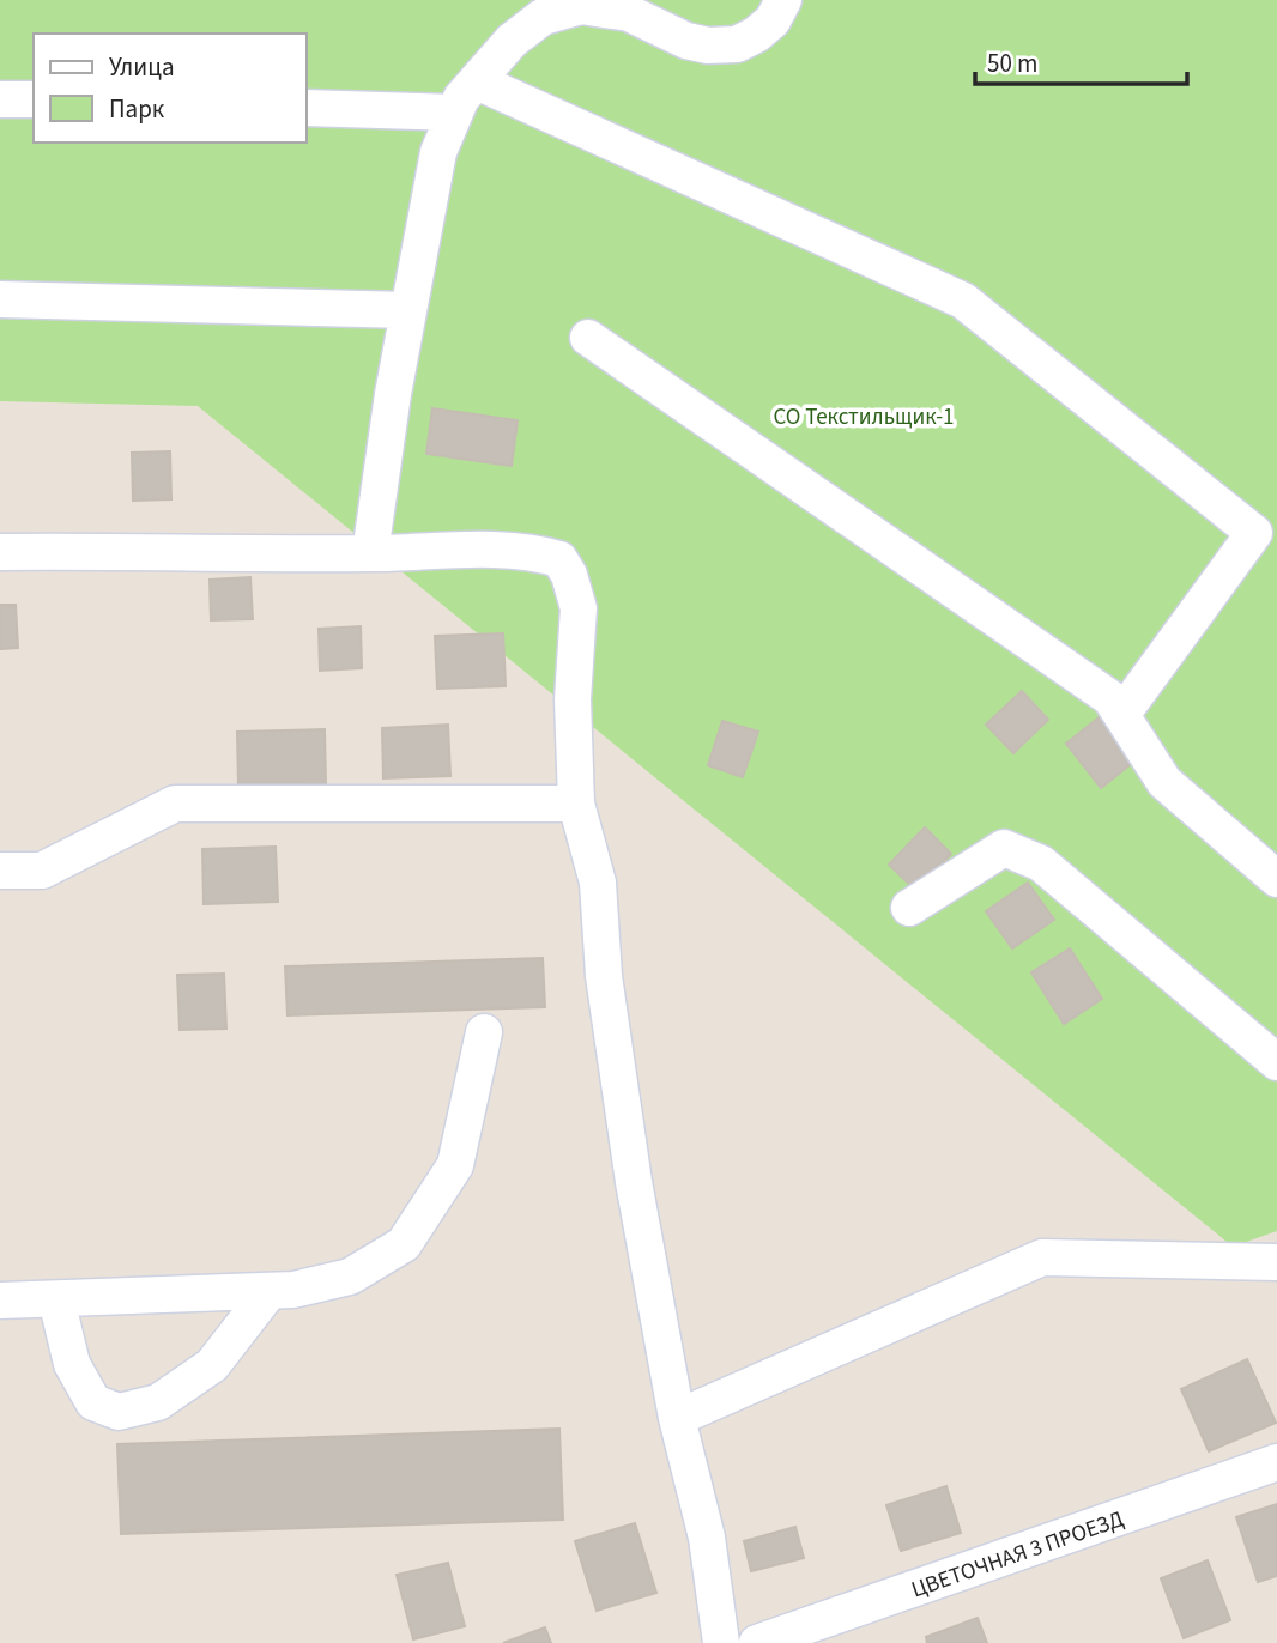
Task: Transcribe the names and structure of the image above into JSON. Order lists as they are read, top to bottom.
{
  "streets": {
    "street": ["ЦВЕТОЧНАЯ 3 ПРОЕЗД"]
  },
  "parks": ["СО Текстильщик-1"],
  "legend": ["Улица", "Парк"],
  "scale_bar": "50 m"
}
